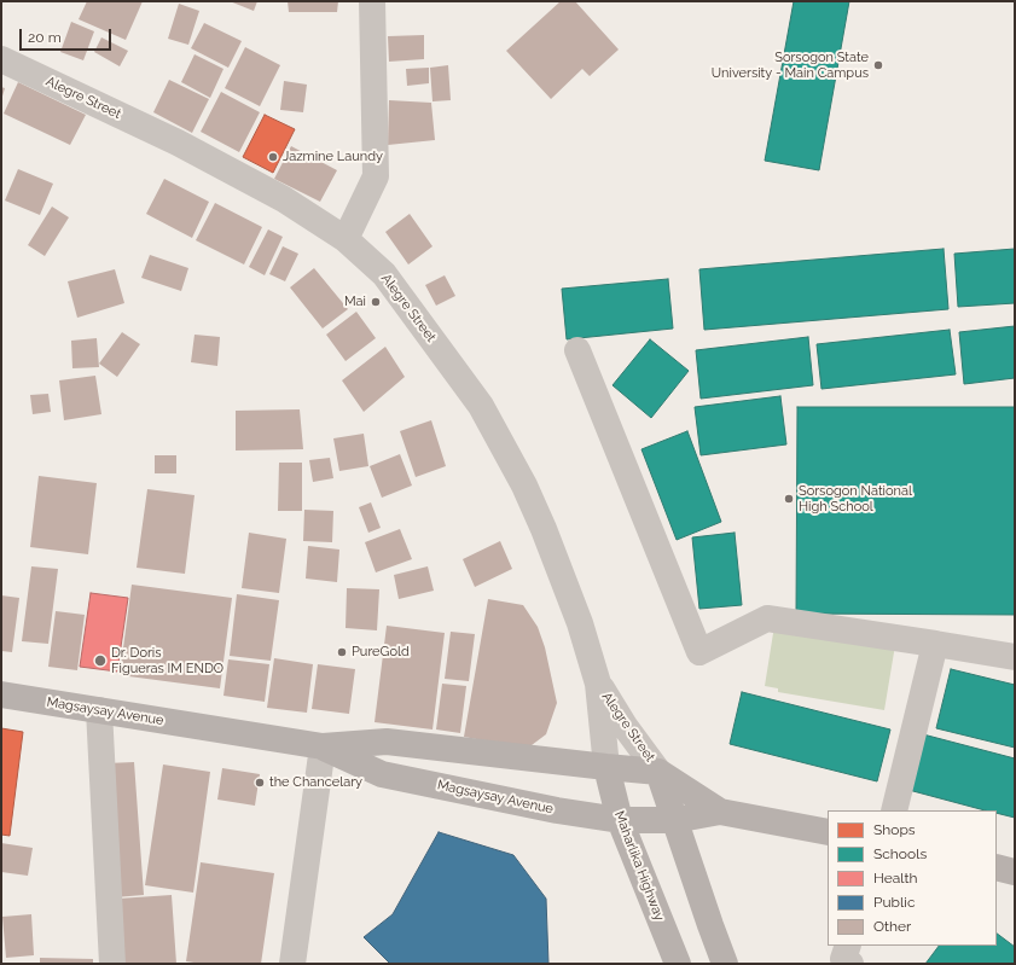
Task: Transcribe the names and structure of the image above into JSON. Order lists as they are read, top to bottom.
{
  "streets": {
    "main road": ["Magsaysay Avenue", "Maharlika Highway"],
    "street": ["Alegre Street"]
  },
  "crossings": [
    ["Alegre Street", "Magsaysay Avenue"],
    ["Alegre Street", "Maharlika Highway"],
    ["Magsaysay Avenue", "Maharlika Highway"]
  ],
  "places": [
    "Sorsogon State University - Main Campus",
    "Jazmine Laundy",
    "Mai",
    "Sorsogon National High School",
    "PureGold",
    "Dr. Doris Figueras IM ENDO",
    "the Chancelary"
  ],
  "legend": [
    "Shops",
    "Schools",
    "Health",
    "Public",
    "Other"
  ],
  "scale_bar": "20 m"
}
